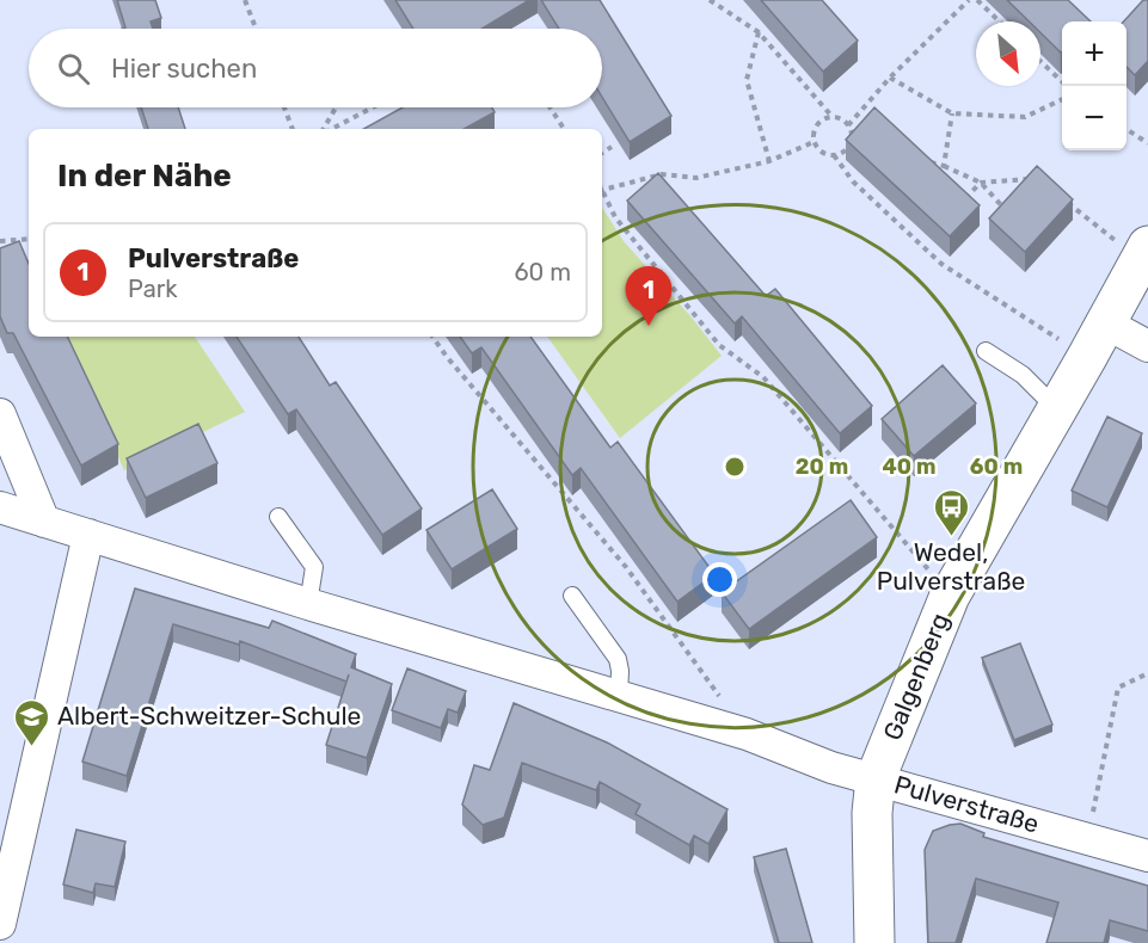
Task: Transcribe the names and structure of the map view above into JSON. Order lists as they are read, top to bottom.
{
  "streets": {
    "street": ["Galgenberg", "Pulverstraße"]
  },
  "crossings": [
    ["Galgenberg", "Pulverstraße"]
  ],
  "places": {
    "bus stop": ["Wedel, Pulverstraße"],
    "school or university": ["Albert-Schweitzer-Schule"]
  },
  "north": "bottom right",
  "page": {
    "map_buttons": ["+", "−"],
    "search": "Hier suchen",
    "heading": "In der Nähe",
    "list": [
      {
        "mark": "1",
        "name": "Pulverstraße",
        "note": "Park",
        "value": "60 m"
      }
    ],
    "pins": "1"
  },
  "rings": ["20 m", "40 m", "60 m"]
}
